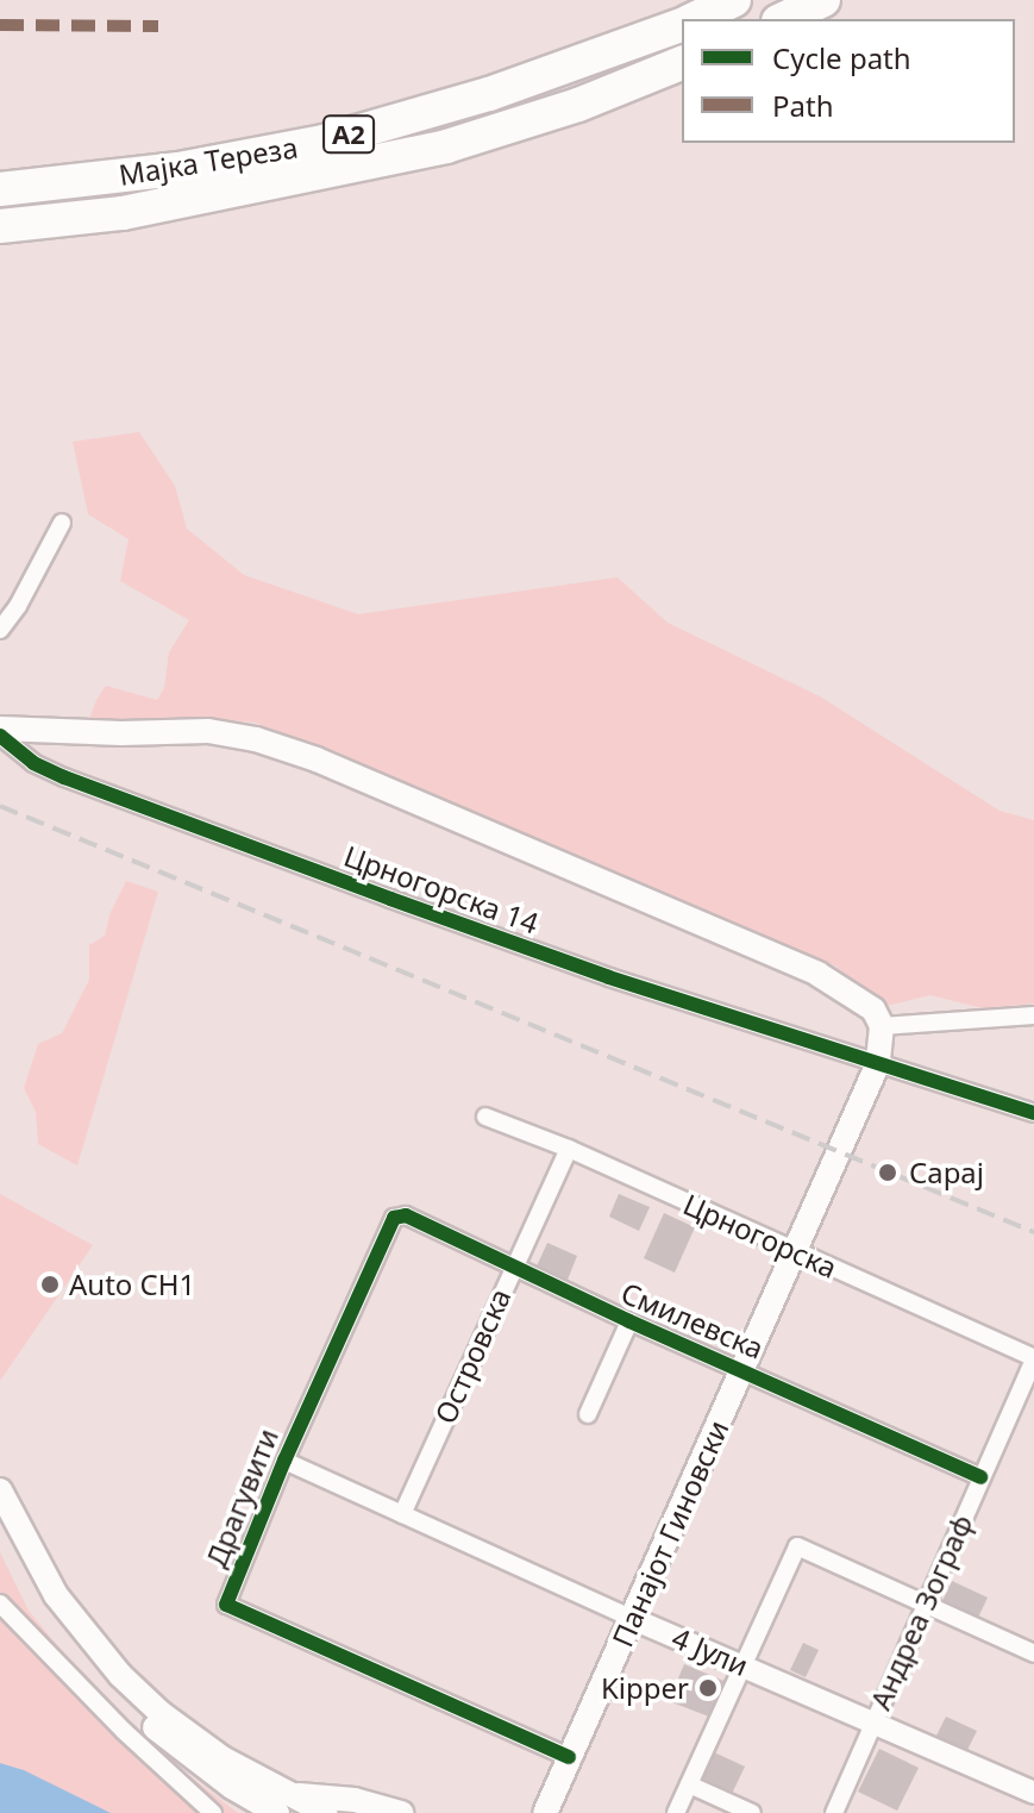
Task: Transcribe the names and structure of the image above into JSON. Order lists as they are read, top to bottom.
{
  "streets": {
    "highway": ["A2", "Мајка Тереза"],
    "main road": ["Панајот Гиновски"],
    "street": [
      "Црногорска 14",
      "Црногорска",
      "Смилевска",
      "Островска",
      "Драгувити",
      "Андреа Зограф",
      "4 Јули"
    ]
  },
  "crossings": [
    ["Црногорска 14", "Панајот Гиновски"],
    ["Црногорска", "Островска"],
    ["Црногорска", "Панајот Гиновски"],
    ["Црногорска", "Андреа Зограф"],
    ["Смилевска", "Островска"],
    ["Смилевска", "Драгувити"],
    ["Смилевска", "Панајот Гиновски"],
    ["Смилевска", "Андреа Зограф"],
    ["Островска", "4 Јули"],
    ["Драгувити", "Панајот Гиновски"],
    ["Драгувити", "4 Јули"],
    ["Панајот Гиновски", "4 Јули"],
    ["Андреа Зограф", "4 Јули"]
  ],
  "places": ["Сарај", "Auto CH1", "Kipper"],
  "legend": ["Cycle path", "Path"]
}
